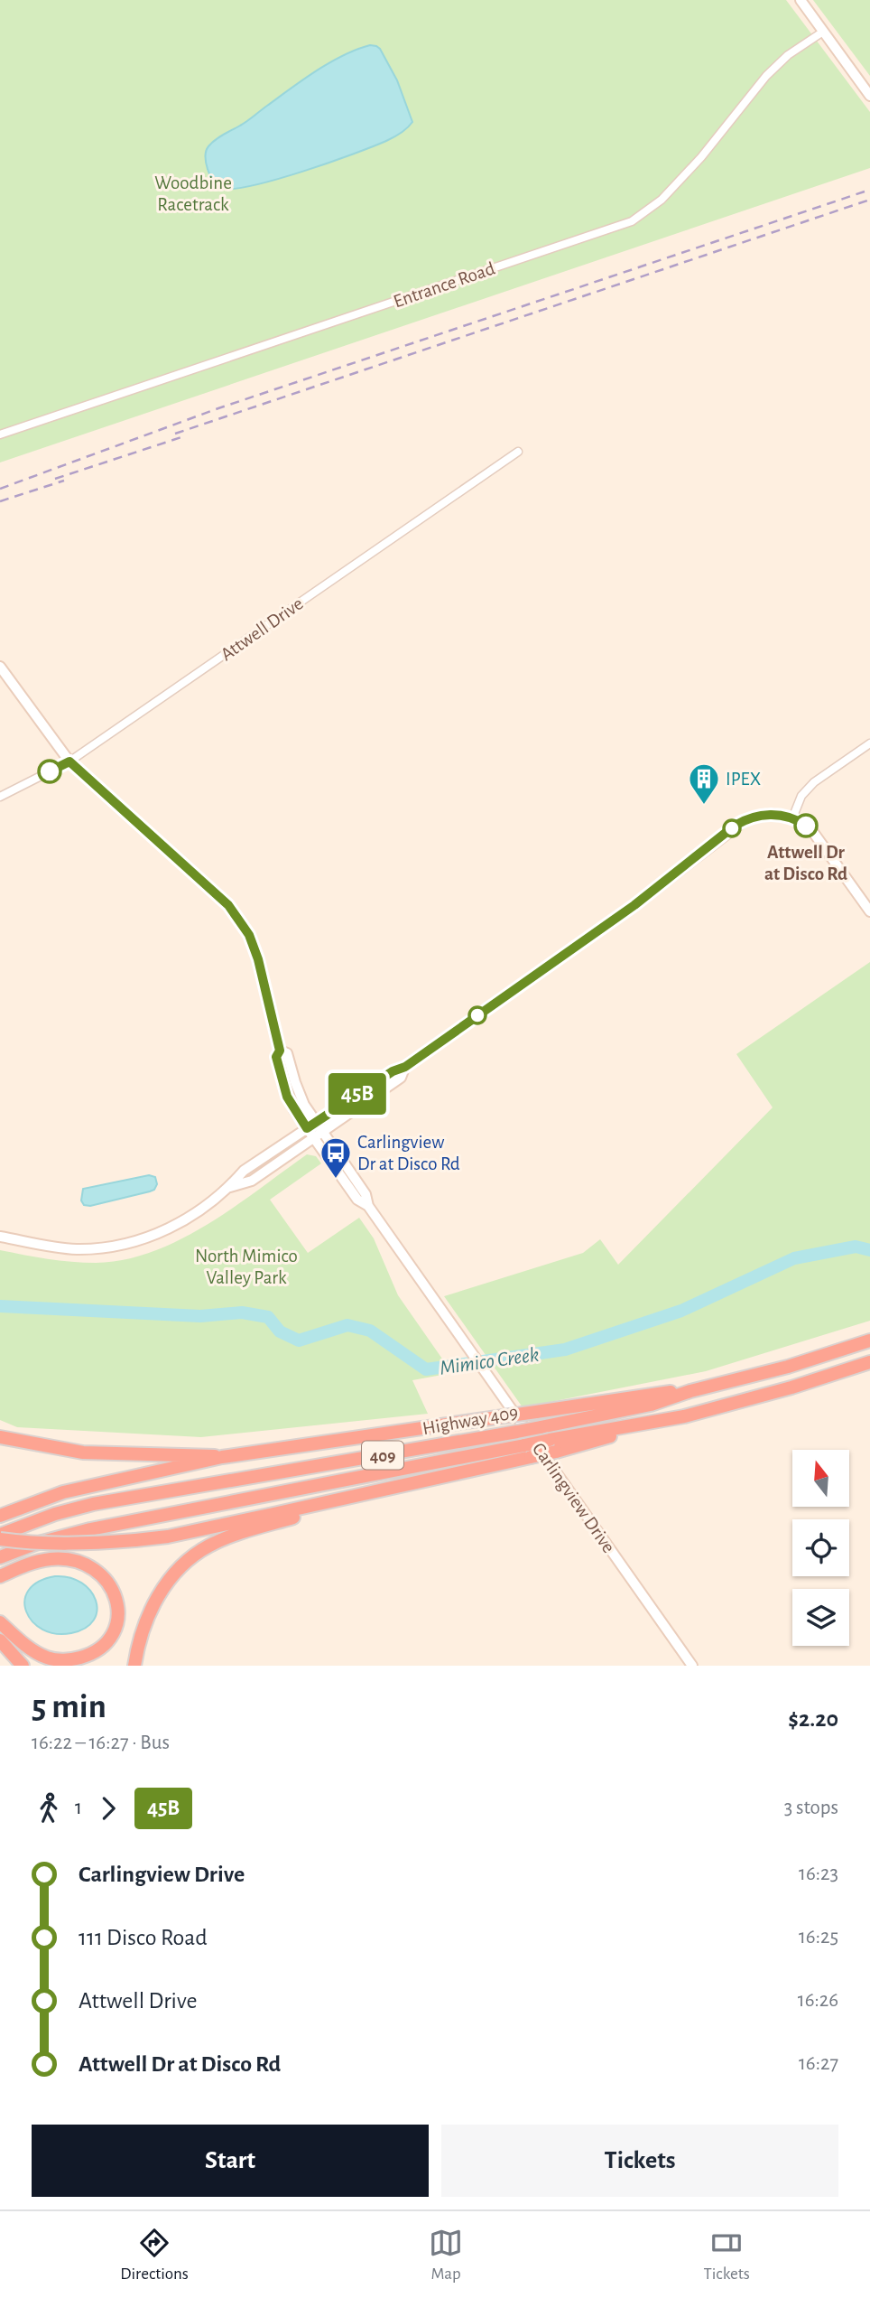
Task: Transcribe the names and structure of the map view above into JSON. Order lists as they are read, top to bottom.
{
  "streets": {
    "highway": ["Highway 409", "409"],
    "main road": ["Carlingview Drive"],
    "street": ["Entrance Road", "Attwell Drive"]
  },
  "crossings": [
    ["Attwell Drive", "Carlingview Drive"]
  ],
  "water": ["Mimico Creek"],
  "parks": ["Woodbine Racetrack", "North Mimico Valley Park"],
  "places": {
    "building": ["IPEX"],
    "other": ["Attwell Dr at Disco Rd"],
    "bus stop": ["Carlingview Dr at Disco Rd"]
  },
  "lines": ["bus line 45B"],
  "north": "top",
  "page": {
    "on_map": "45B",
    "heading": ["5 min", "16:22 – 16:27 · Bus", "$2.20"],
    "legs": ["1", "45B", "3 stops"],
    "list": [
      {
        "name": "Carlingview Drive",
        "value": "16:23"
      },
      {
        "name": "111 Disco Road",
        "value": "16:25"
      },
      {
        "name": "Attwell Drive",
        "value": "16:26"
      },
      {
        "name": "Attwell Dr at Disco Rd",
        "value": "16:27"
      }
    ],
    "buttons": ["Start", "Tickets"],
    "tabs": ["Directions", "Map", "Tickets"]
  }
}
